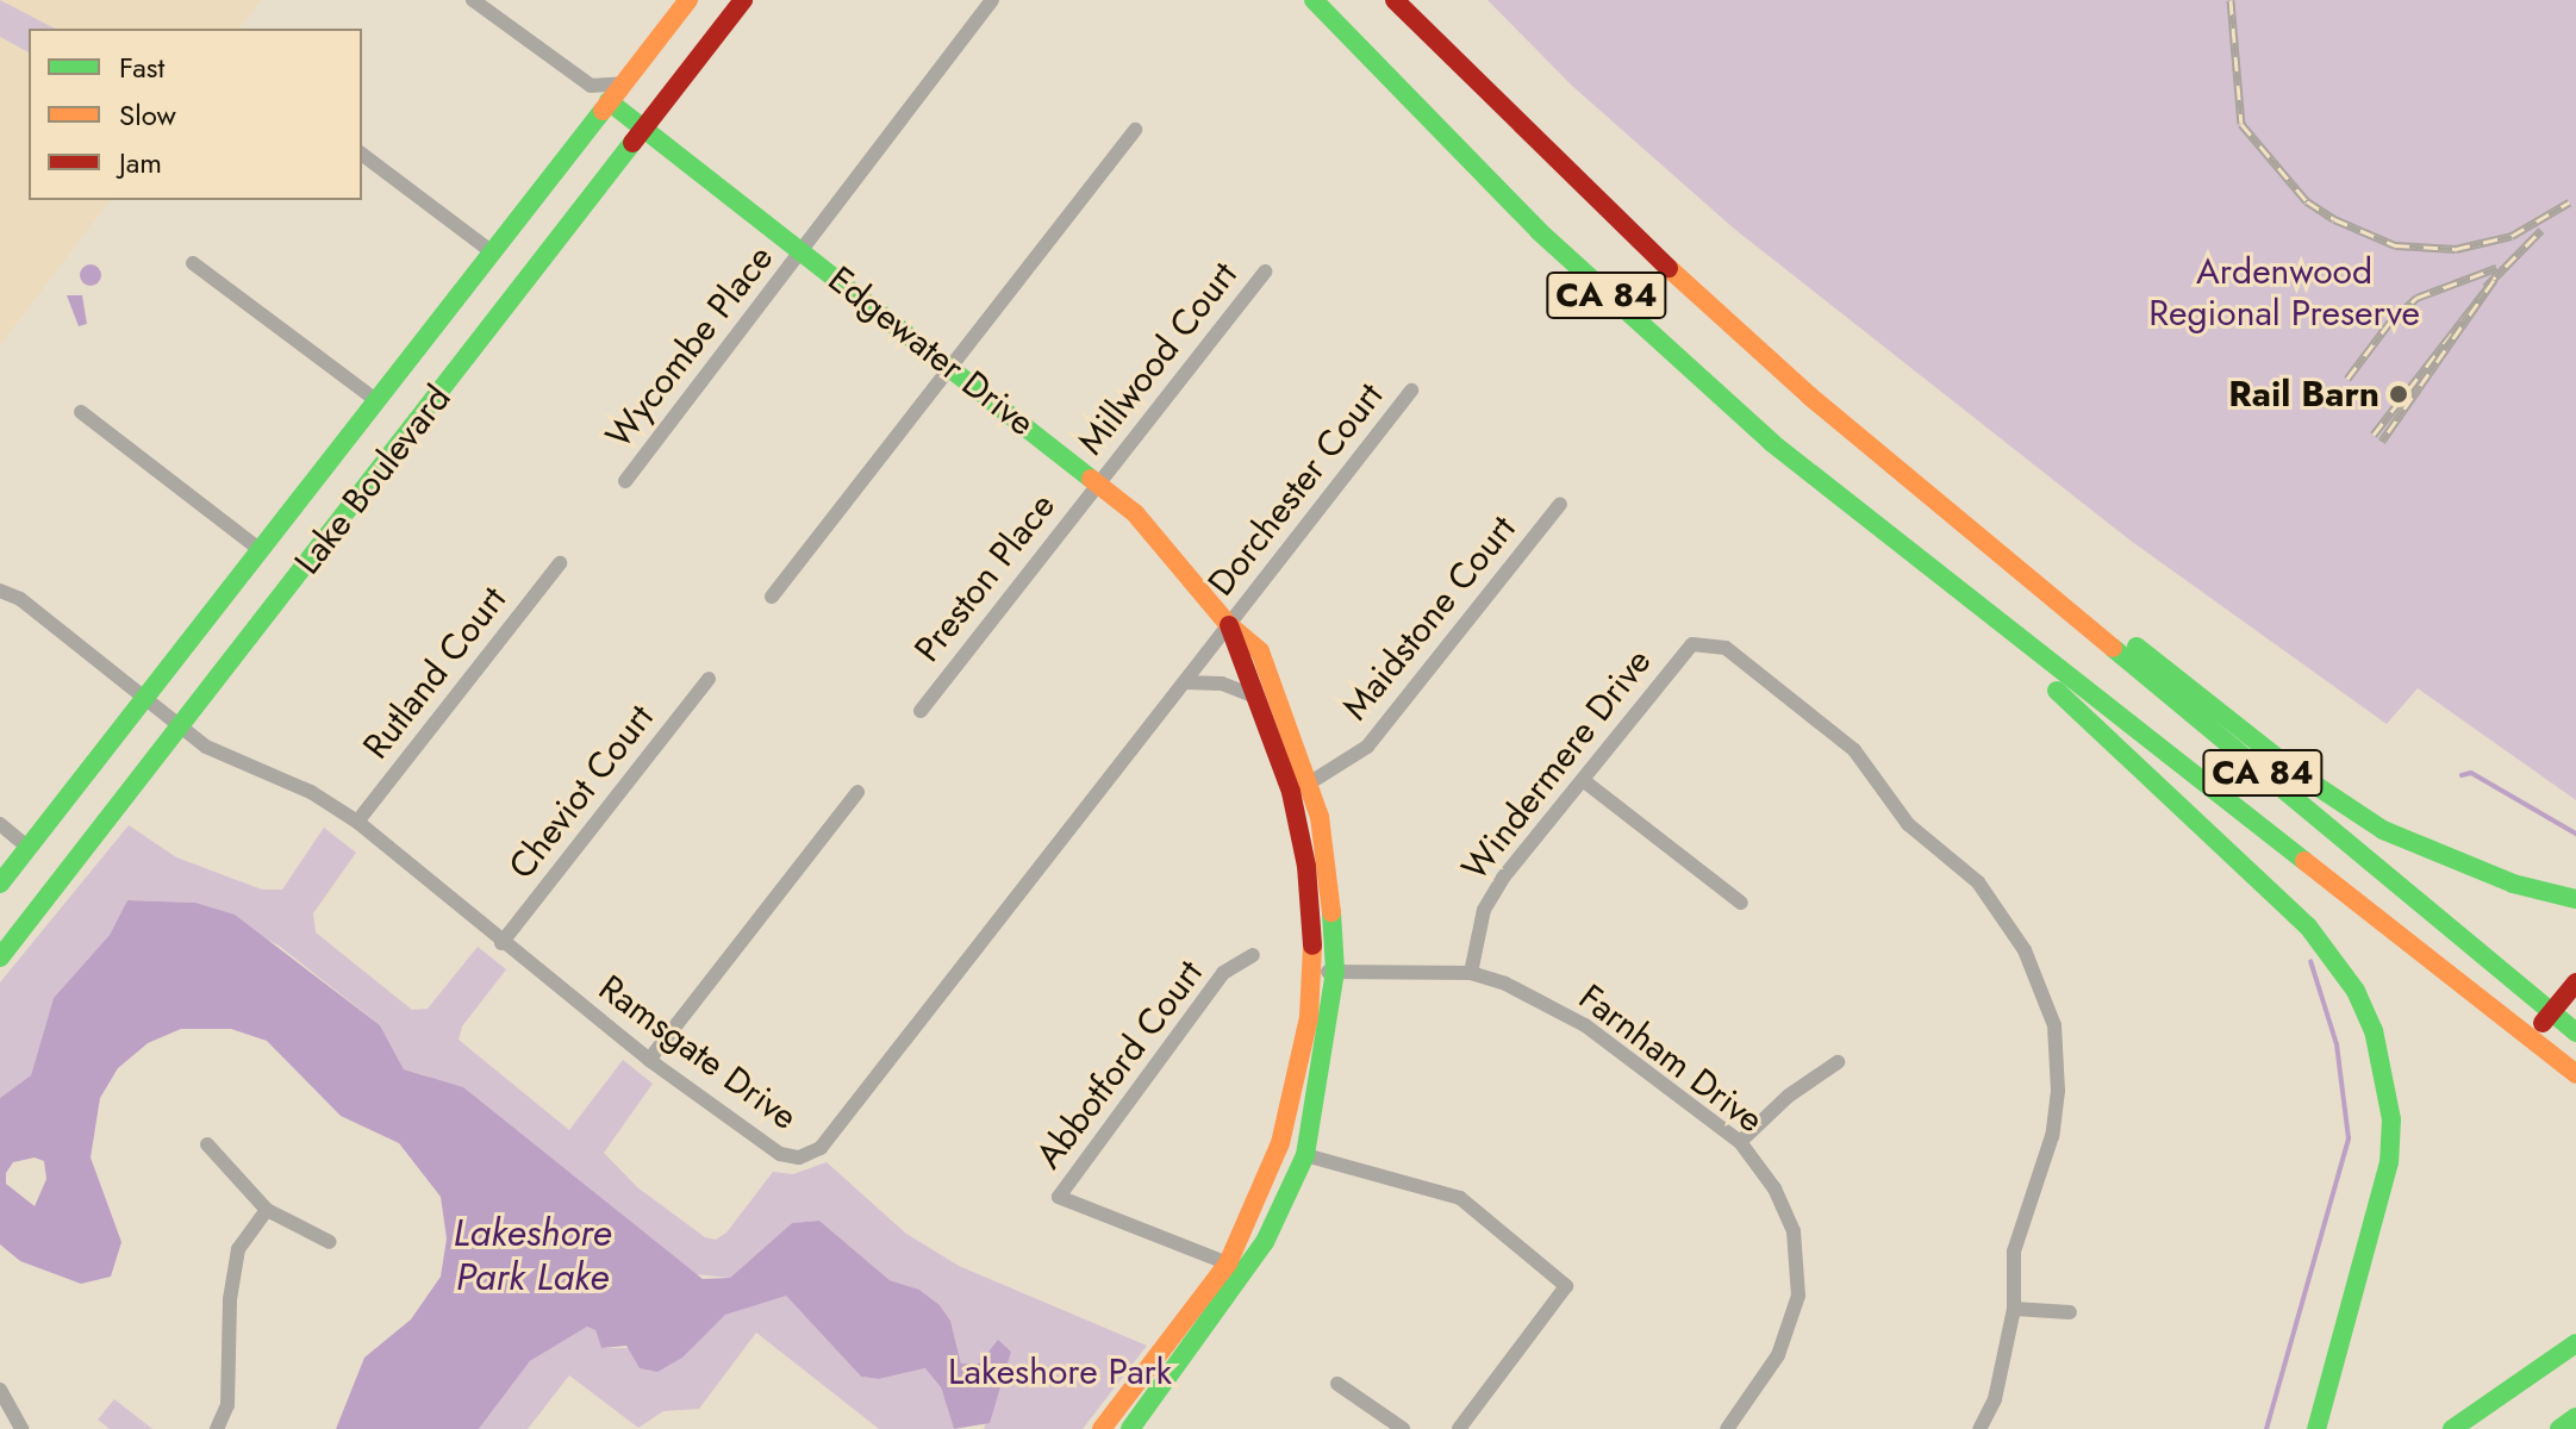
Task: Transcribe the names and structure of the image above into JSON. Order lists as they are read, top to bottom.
{
  "streets": {
    "main road": ["CA 84", "Edgewater Drive", "Lake Boulevard"],
    "street": [
      "Wycombe Place",
      "Millwood Court",
      "Dorchester Court",
      "Preston Place",
      "Maidstone Court",
      "Rutland Court",
      "Windermere Drive",
      "Cheviot Court",
      "Ramsgate Drive",
      "Farnham Drive",
      "Abbotford Court"
    ]
  },
  "crossings": [
    ["Wycombe Place", "Edgewater Drive"],
    ["Edgewater Drive", "Millwood Court"],
    ["Edgewater Drive", "Lake Boulevard"],
    ["Edgewater Drive", "Dorchester Court"],
    ["Edgewater Drive", "Preston Place"],
    ["Edgewater Drive", "Maidstone Court"],
    ["Edgewater Drive", "Ramsgate Drive"],
    ["Edgewater Drive", "Farnham Drive"],
    ["Edgewater Drive", "Abbotford Court"],
    ["Millwood Court", "Preston Place"],
    ["Lake Boulevard", "Ramsgate Drive"],
    ["Dorchester Court", "Ramsgate Drive"],
    ["Rutland Court", "Ramsgate Drive"],
    ["Windermere Drive", "Farnham Drive"],
    ["Cheviot Court", "Ramsgate Drive"]
  ],
  "water": ["Lakeshore Park Lake"],
  "parks": ["Ardenwood Regional Preserve", "Lakeshore Park"],
  "places": ["Rail Barn"],
  "legend": ["Fast", "Slow", "Jam"]
}
